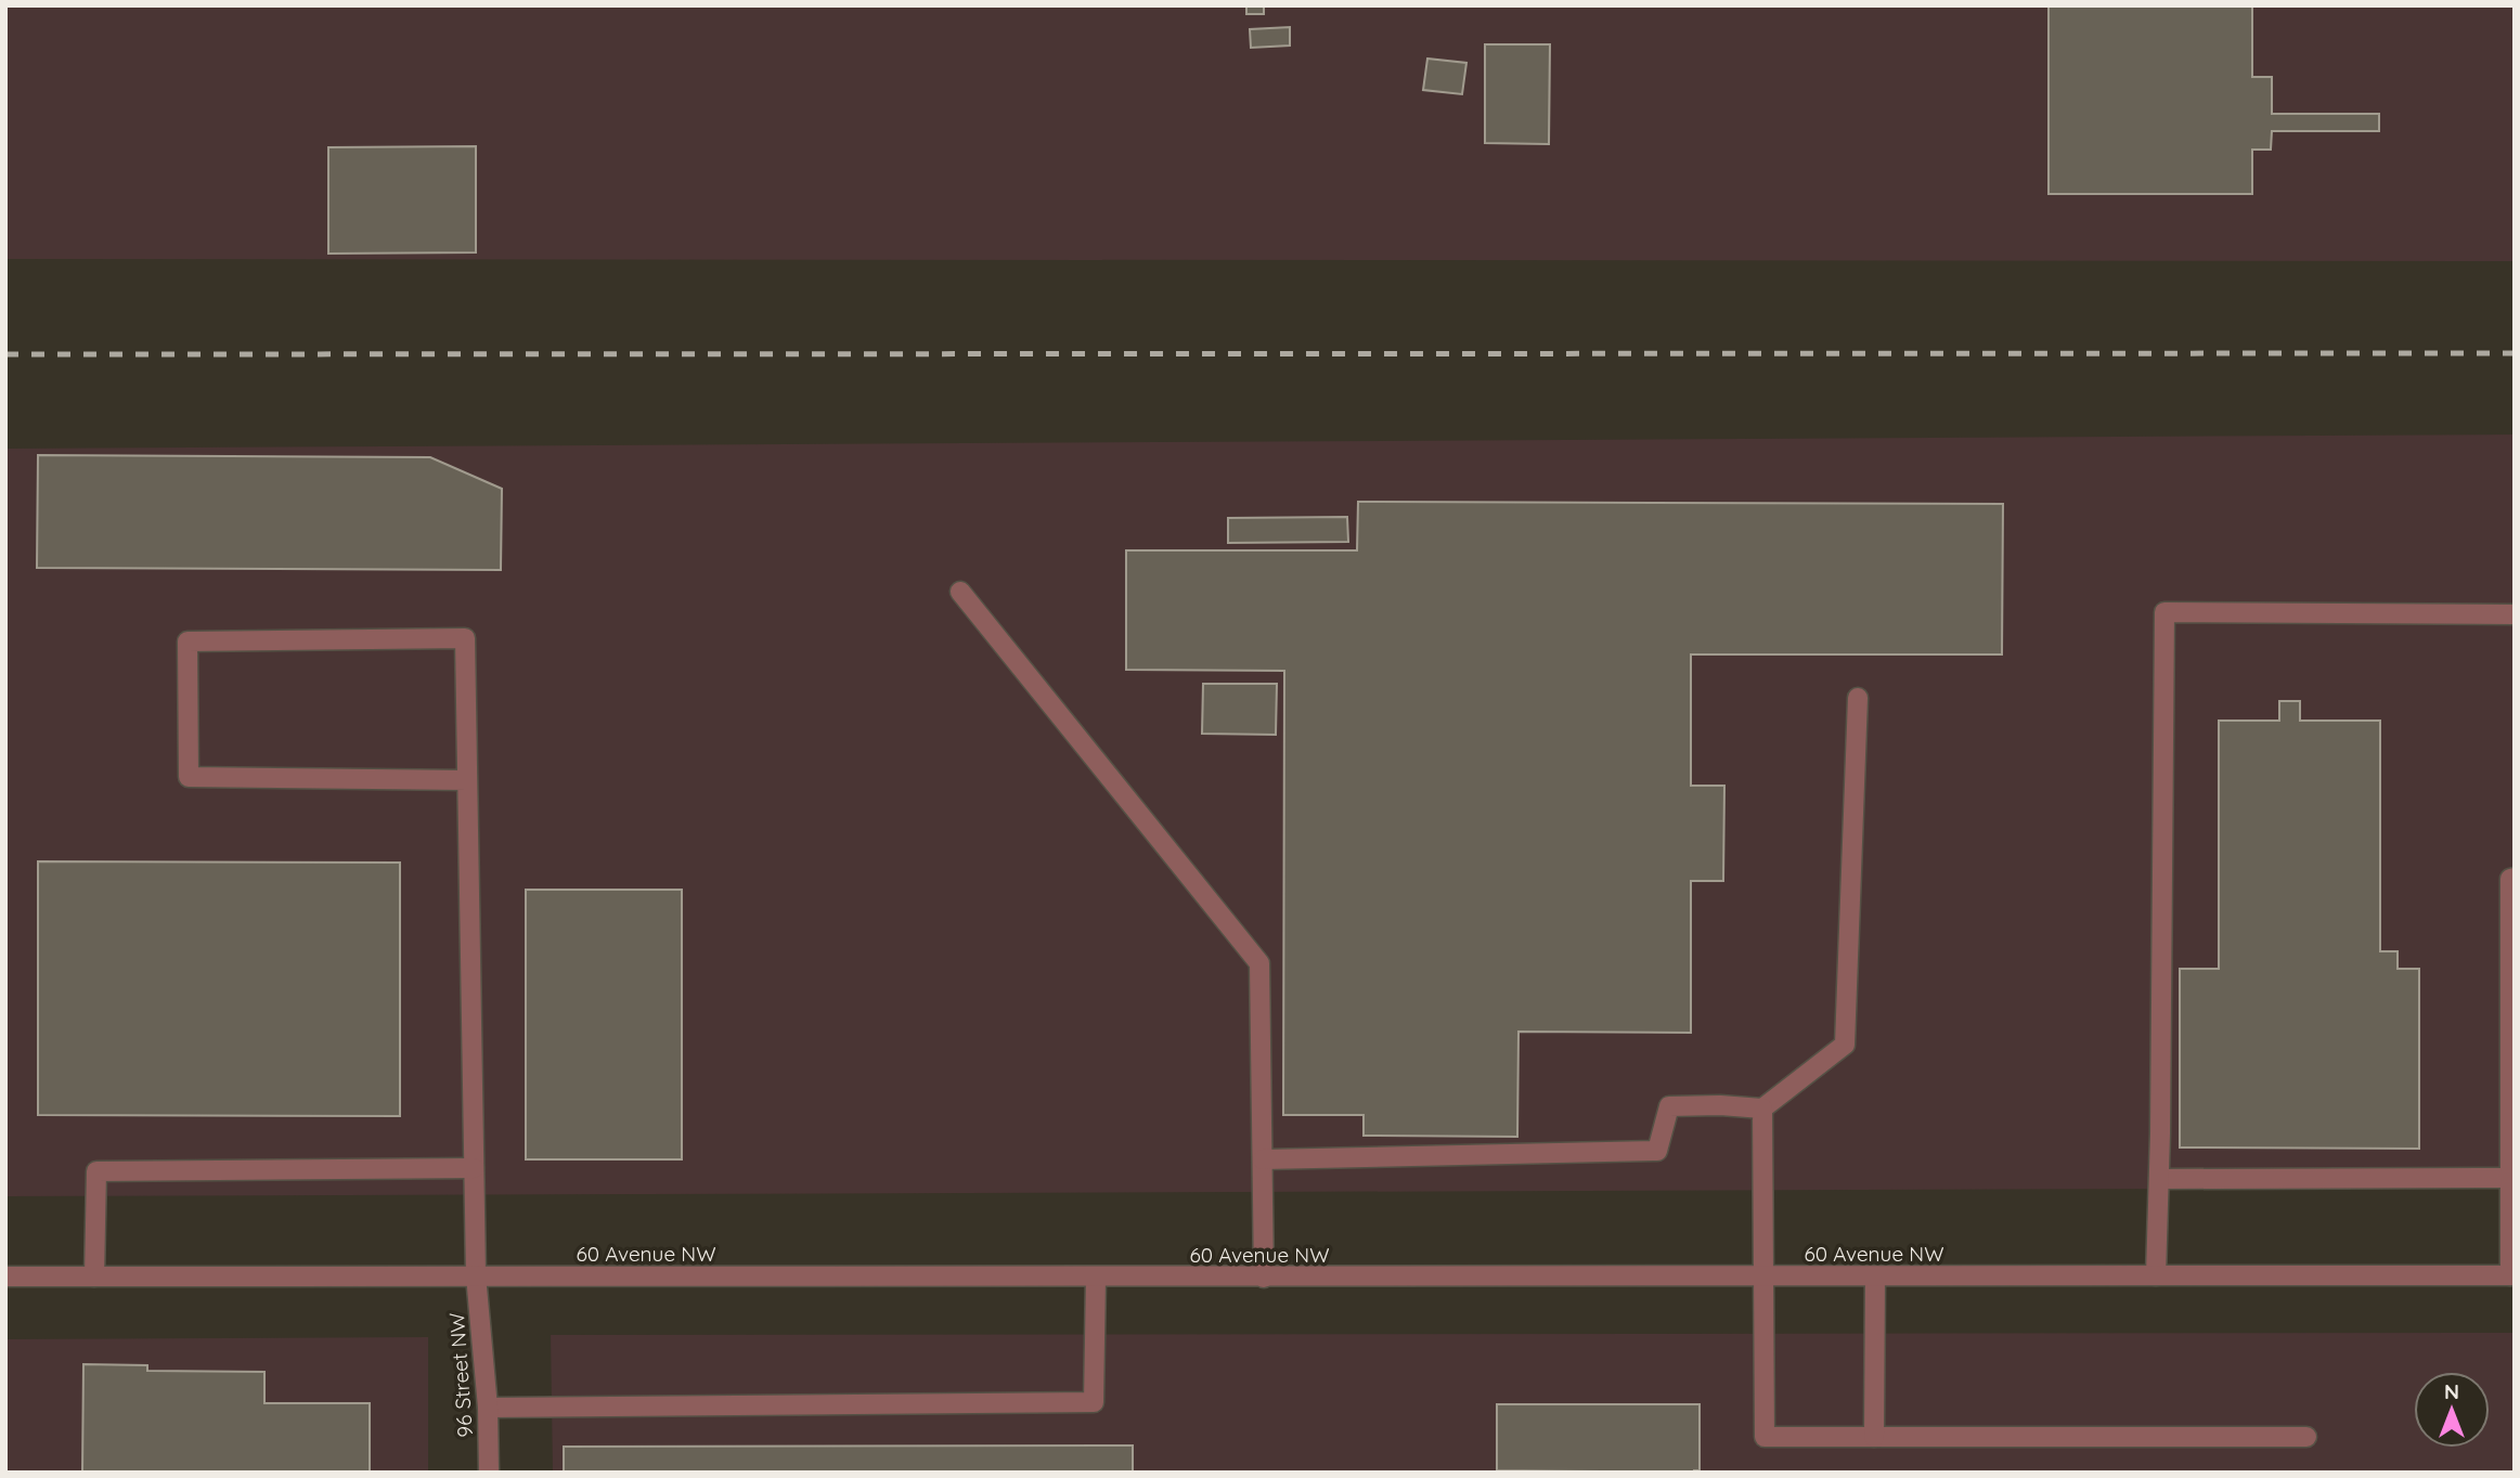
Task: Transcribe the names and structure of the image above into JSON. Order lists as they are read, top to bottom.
{
  "streets": {
    "street": ["60 Avenue NW", "96 Street NW"]
  },
  "crossings": [
    ["60 Avenue NW", "96 Street NW"]
  ],
  "north": "top"
}
